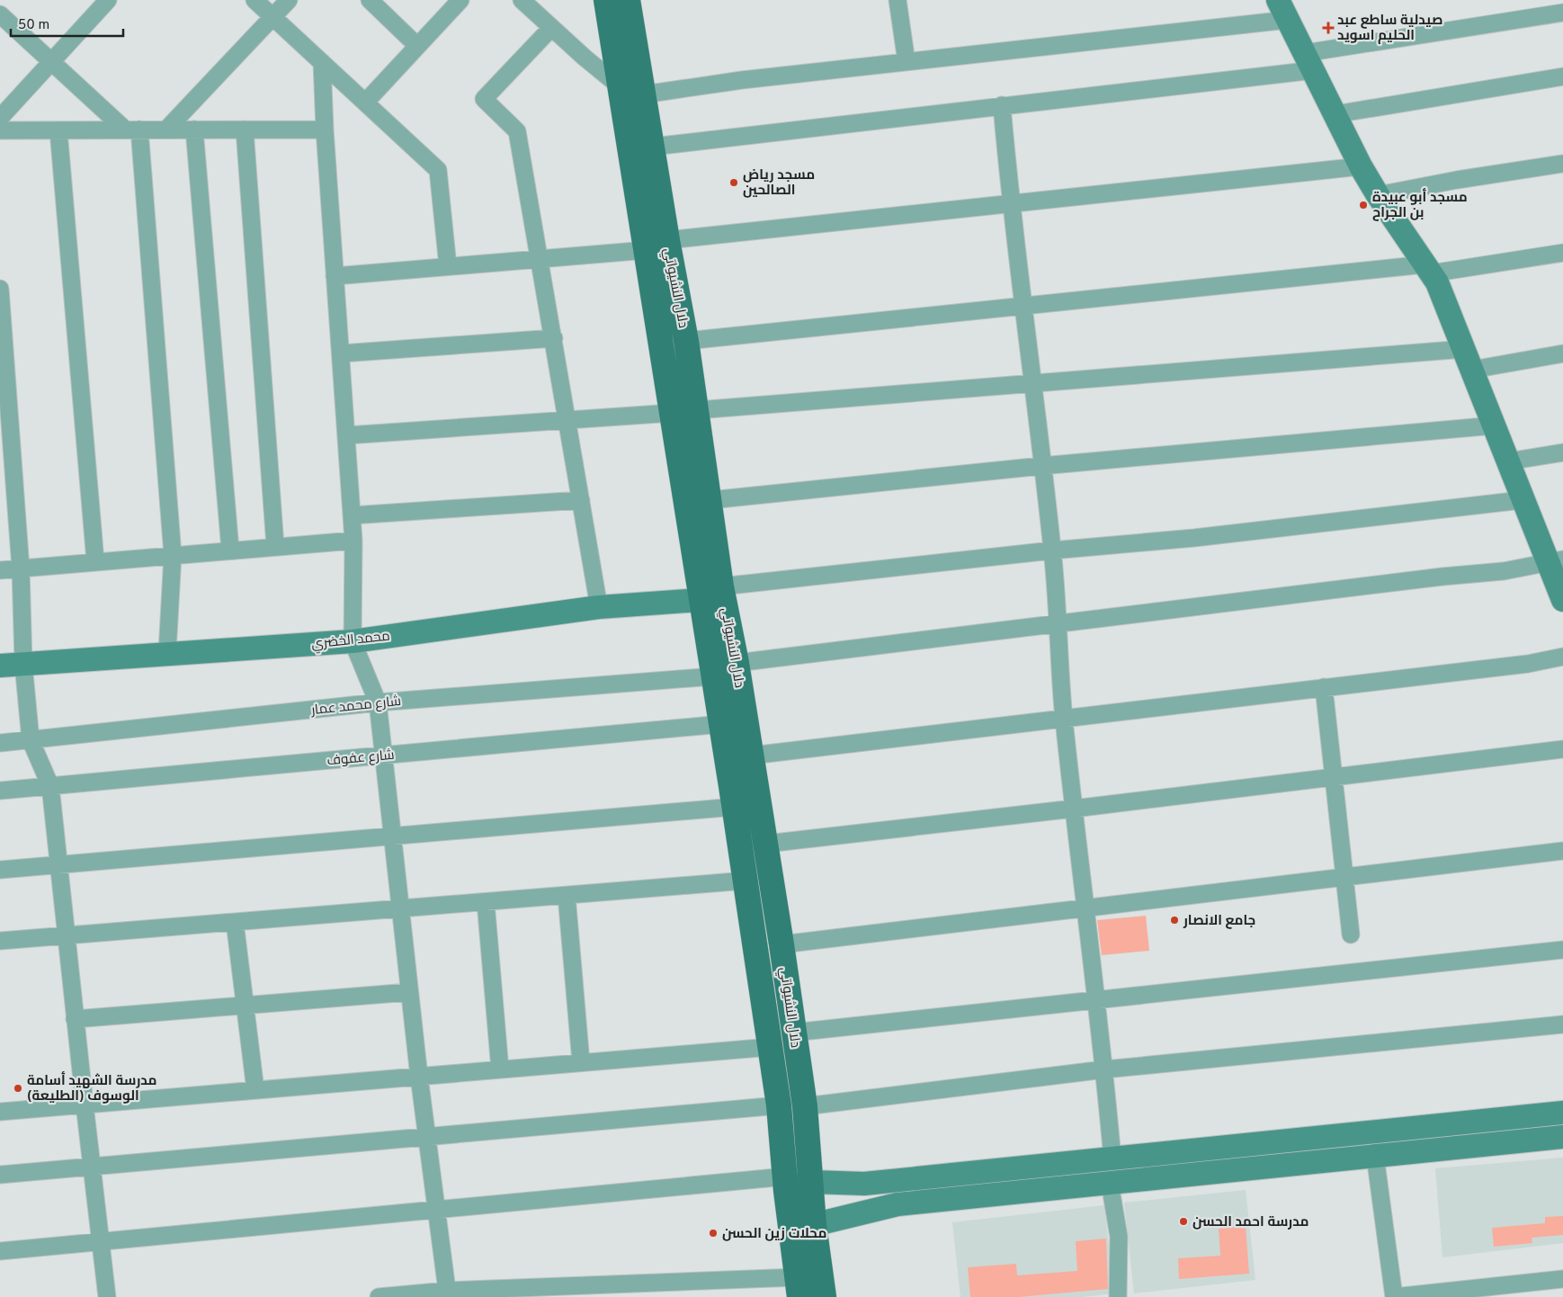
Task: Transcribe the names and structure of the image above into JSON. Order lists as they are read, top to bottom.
{
  "streets": {
    "main road": ["دلال النشيواتي"],
    "street": ["محمد الخضري", "شارع محمد عمار", "شارع عفوف"]
  },
  "crossings": [
    ["دلال النشيواتي", "محمد الخضري"],
    ["دلال النشيواتي", "شارع محمد عمار"],
    ["دلال النشيواتي", "شارع عفوف"]
  ],
  "places": {
    "health": ["صيدلية ساطع عبد الحليم اسويد"],
    "other": [
      "مسجد رياض الصالحين",
      "مسجد أبو عبيدة بن الجراح",
      "جامع الانصار",
      "مدرسة الشهيد أسامة الوسوف (الطليعة)",
      "مدرسة احمد الحسن",
      "محلات زين الحسن"
    ]
  },
  "scale_bar": "50 m"
}
